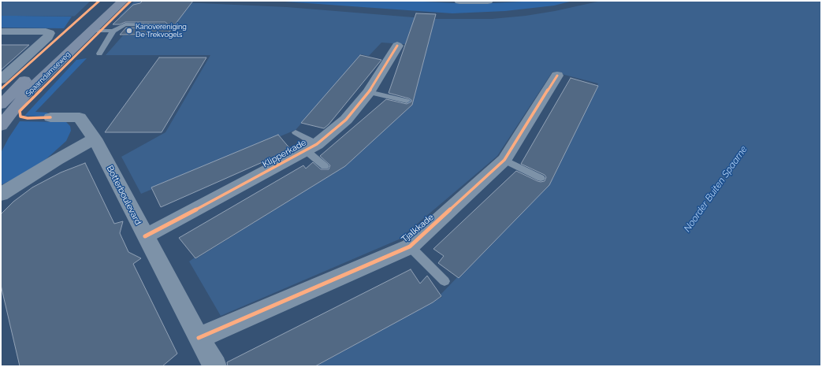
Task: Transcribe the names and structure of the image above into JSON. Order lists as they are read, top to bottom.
{
  "streets": {
    "main road": ["Spaarndamseweg"],
    "street": ["Klipperkade", "Botterboulevard", "Tjalkkade"]
  },
  "crossings": [
    ["Klipperkade", "Botterboulevard"],
    ["Botterboulevard", "Tjalkkade"]
  ],
  "water": ["Noorder Buiten Spaarne"],
  "places": ["Kanovereniging De Trekvogels"]
}
